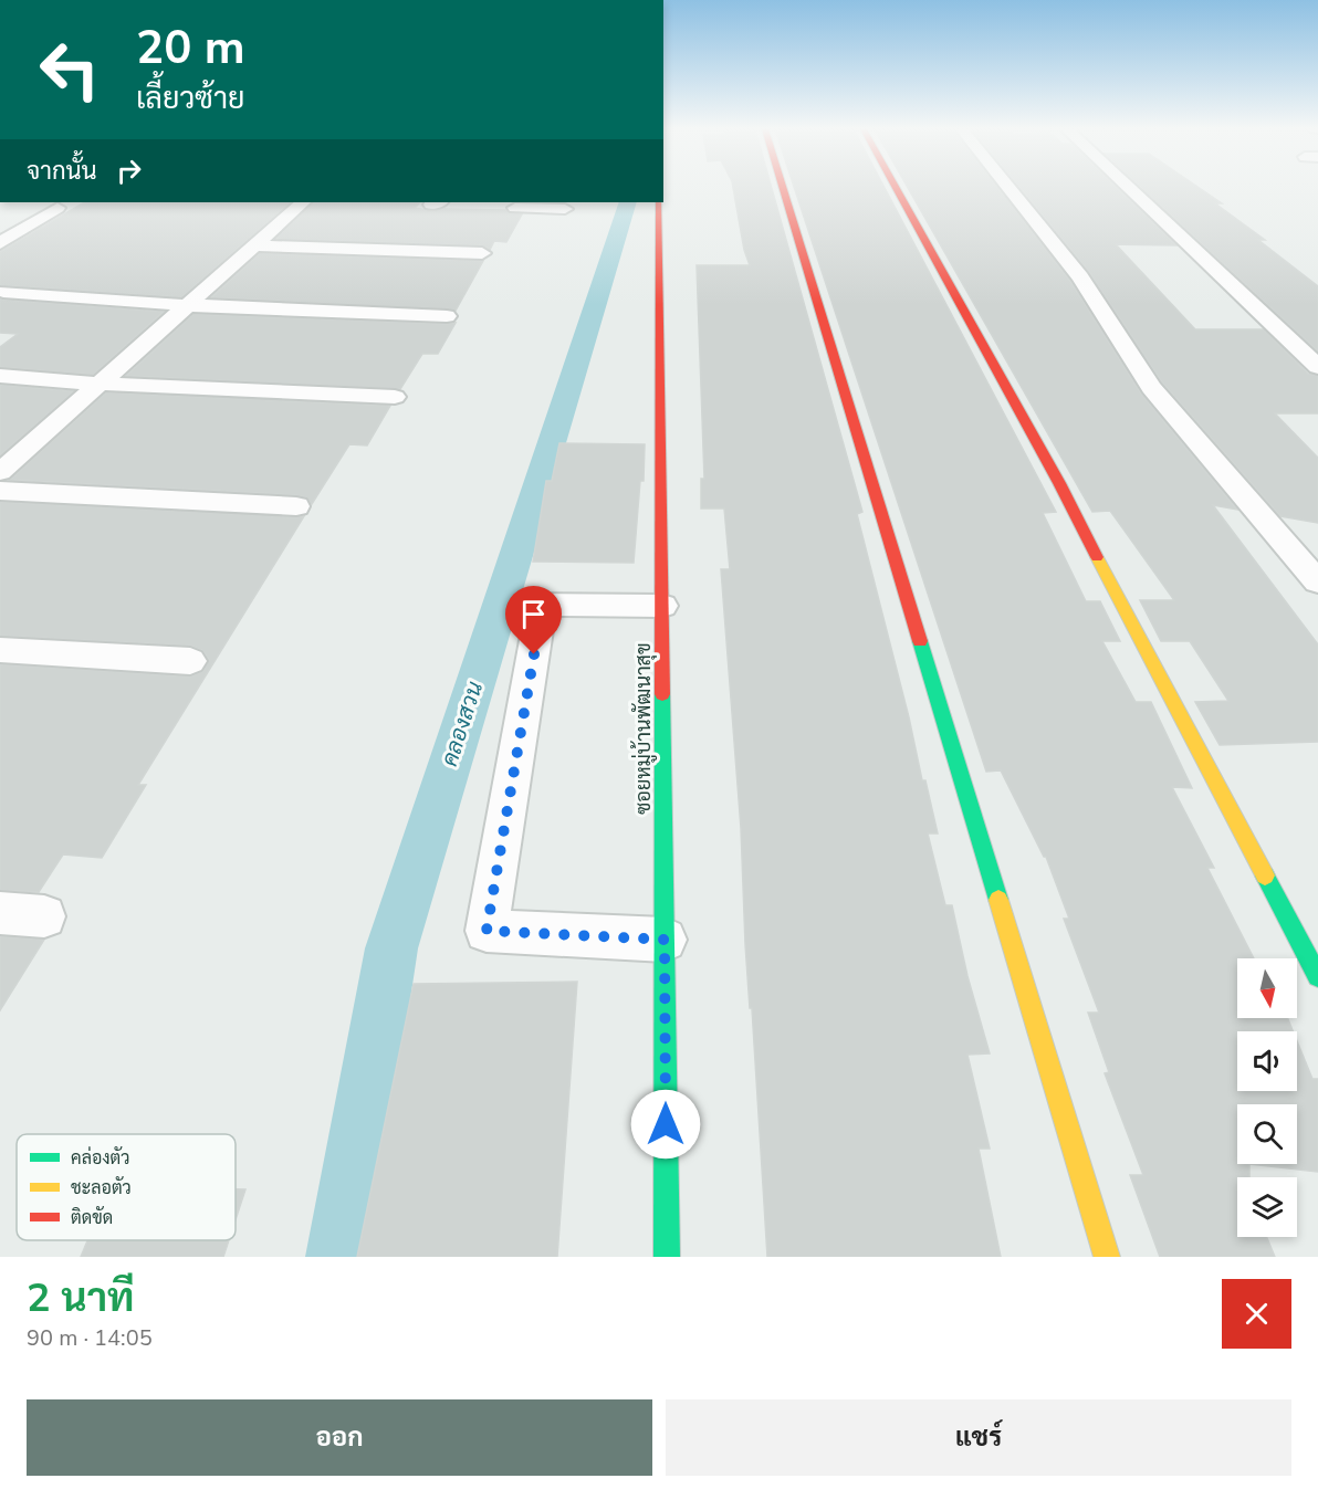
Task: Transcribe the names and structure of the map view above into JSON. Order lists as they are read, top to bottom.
{
  "streets": {
    "street": ["ซอยหมู่บ้านพัฒนาสุข"]
  },
  "water": ["คลองสวน"],
  "legend": ["คล่องตัว", "ชะลอตัว", "ติดขัด"],
  "north": "bottom",
  "page": {
    "turn": ["20 m", "เลี้ยวซ้าย"],
    "then": "จากนั้น",
    "heading": ["2 นาที", "90 m · 14:05"],
    "buttons": ["ออก", "แชร์"]
  }
}
